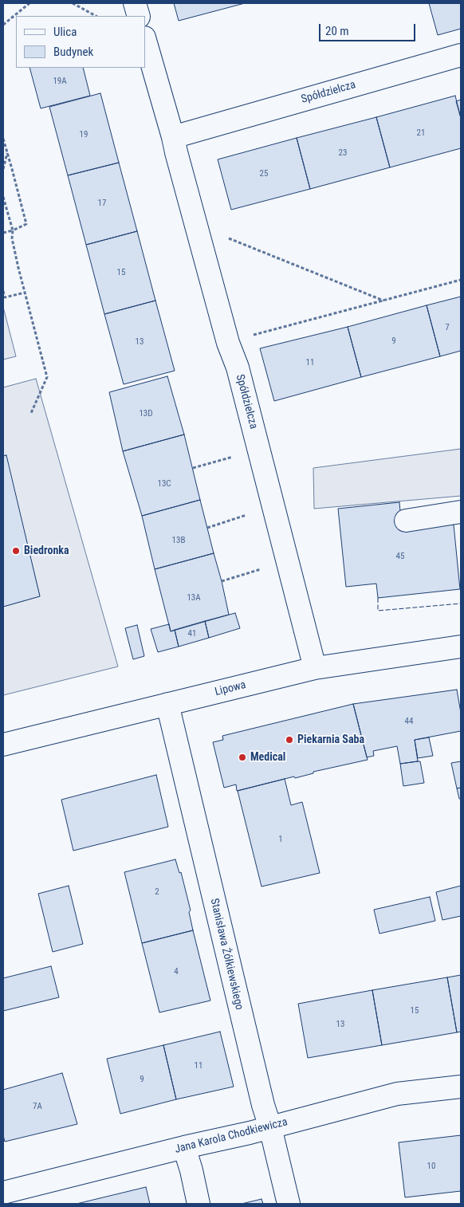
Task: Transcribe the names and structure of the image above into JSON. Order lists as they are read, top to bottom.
{
  "streets": {
    "street": [
      "Spółdzielcza",
      "Lipowa",
      "Stanisława Żółkiewskiego",
      "Jana Karola Chodkiewicza"
    ]
  },
  "crossings": [
    ["Spółdzielcza", "Lipowa"],
    ["Lipowa", "Stanisława Żółkiewskiego"],
    ["Stanisława Żółkiewskiego", "Jana Karola Chodkiewicza"]
  ],
  "places": ["Biedronka", "Piekarnia Saba", "Medical"],
  "house_numbers": [
    "19A",
    "21",
    "19",
    "23",
    "25",
    "17",
    "15",
    "7",
    "9",
    "13",
    "11",
    "13D",
    "13C",
    "13B",
    "45",
    "13A",
    "41",
    "44",
    "1",
    "2",
    "4",
    "15",
    "13",
    "11",
    "9",
    "7A",
    "10"
  ],
  "legend": ["Ulica", "Budynek"],
  "scale_bar": "20 m"
}
